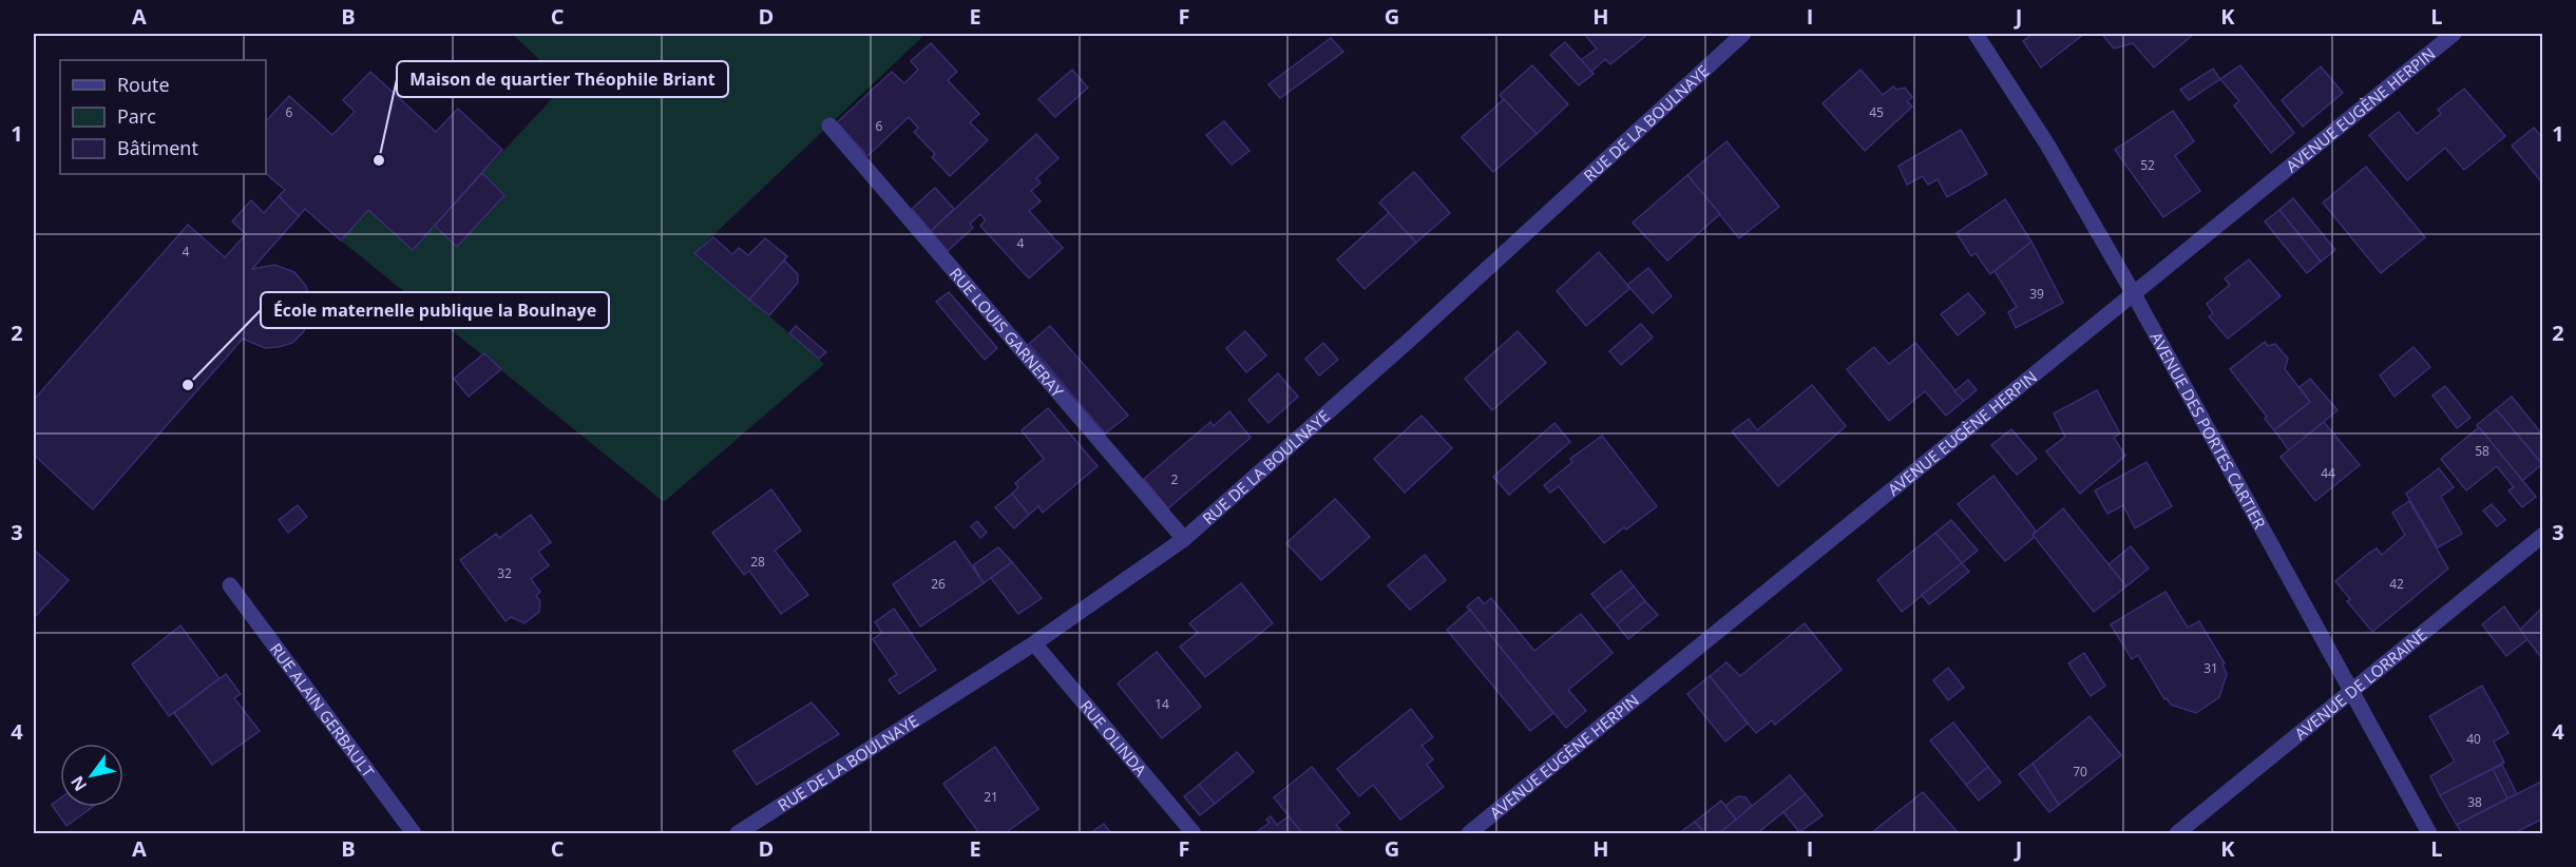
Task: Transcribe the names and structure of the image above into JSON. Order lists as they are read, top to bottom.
{
  "streets": {
    "street": [
      "AVENUE EUGÈNE HERPIN",
      "RUE DE LA BOULNAYE",
      "RUE LOUIS GARNERAY",
      "AVENUE DES PORTES CARTIER",
      "AVENUE DE LORRAINE",
      "RUE ALAIN GERBAULT",
      "RUE OLINDA"
    ]
  },
  "crossings": [
    ["AVENUE EUGÈNE HERPIN", "AVENUE DES PORTES CARTIER"],
    ["RUE DE LA BOULNAYE", "RUE LOUIS GARNERAY"],
    ["RUE DE LA BOULNAYE", "RUE OLINDA"],
    ["AVENUE DES PORTES CARTIER", "AVENUE DE LORRAINE"]
  ],
  "places": ["Maison de quartier Théophile Briant", "École maternelle publique la Boulnaye"],
  "house_numbers": [
    "6",
    "45",
    "6",
    "52",
    "4",
    "4",
    "39",
    "58",
    "44",
    "2",
    "28",
    "32",
    "26",
    "42",
    "31",
    "14",
    "40",
    "70",
    "21",
    "38"
  ],
  "legend": ["Route", "Parc", "Bâtiment"],
  "north": "bottom left",
  "grid": {
    "columns": [
      "A",
      "B",
      "C",
      "D",
      "E",
      "F",
      "G",
      "H",
      "I",
      "J",
      "K",
      "L"
    ],
    "rows": [
      "1",
      "2",
      "3",
      "4"
    ]
  }
}
